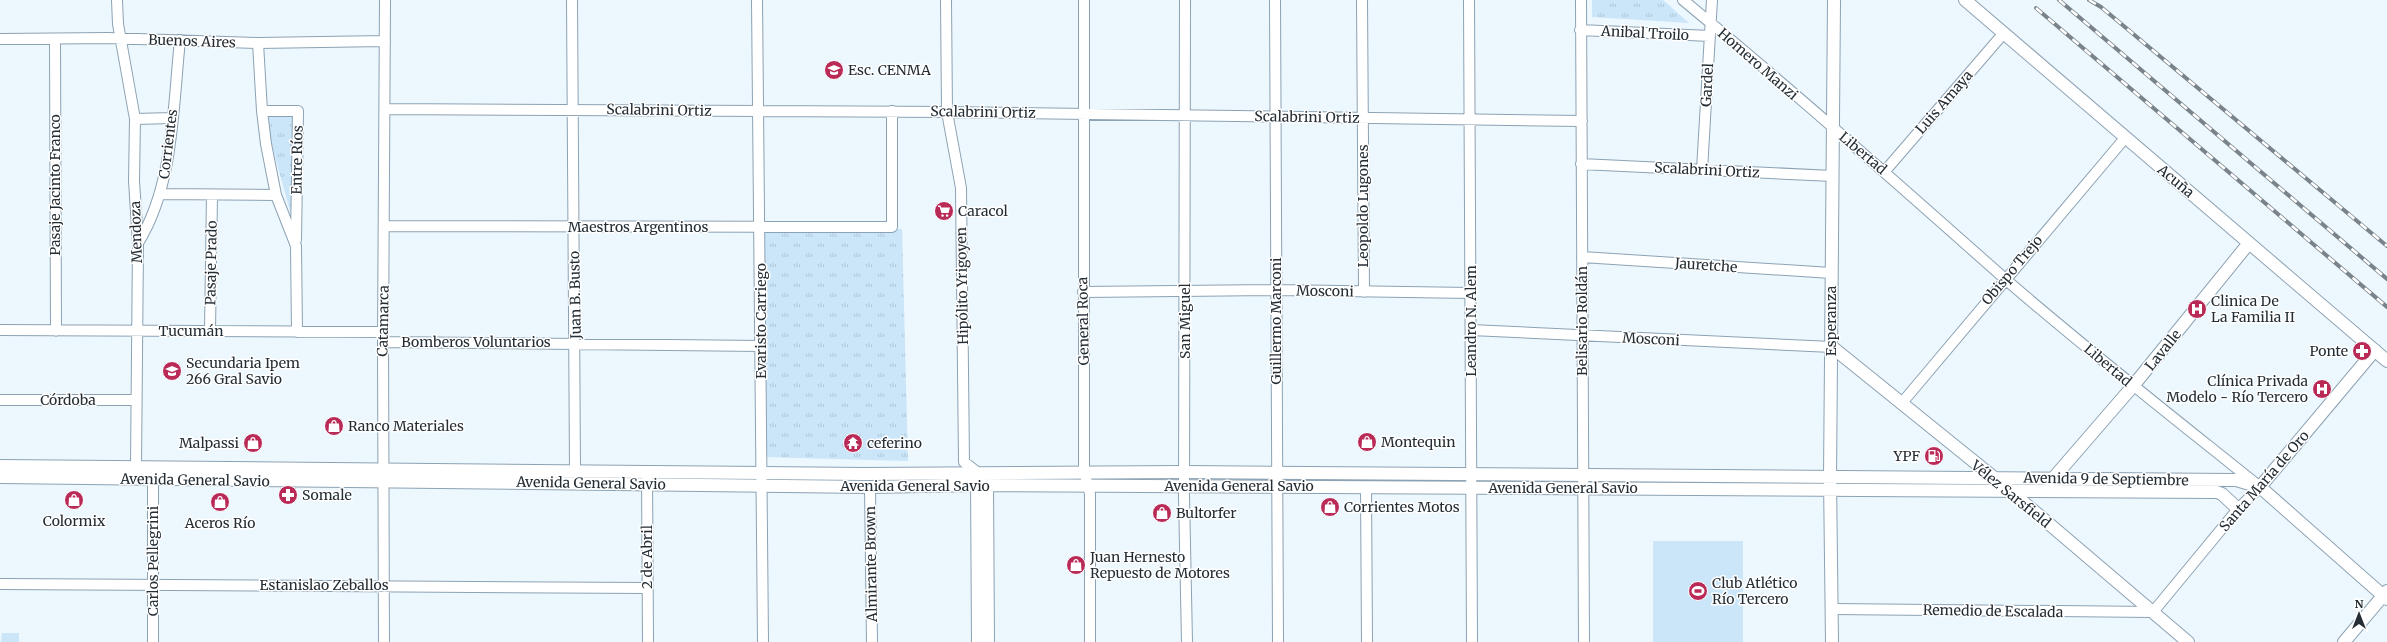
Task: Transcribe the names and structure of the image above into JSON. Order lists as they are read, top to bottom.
{
  "streets": {
    "main road": [
      "Libertad",
      "Acuña",
      "Esperanza",
      "Lavalle",
      "Avenida 9 de Septiembre",
      "Avenida General Savio",
      "Santa María de Oro",
      "Vélez Sarsfield"
    ],
    "street": [
      "Anibal Troilo",
      "Buenos Aires",
      "Homero Manzi",
      "Gardel",
      "Luis Amaya",
      "Scalabrini Ortiz",
      "Corrientes",
      "Entre Ríos",
      "Pasaje Jacinto Franco",
      "Leopoldo Lugones",
      "Maestros Argentinos",
      "Mendoza",
      "Pasaje Prado",
      "Jauretche",
      "Obispo Trejo",
      "Hipólito Yrigoyen",
      "Mosconi",
      "Juan B. Busto",
      "Catamarca",
      "Evaristo Carriego",
      "General Roca",
      "San Miguel",
      "Guillermo Marconi",
      "Leandro N. Alem",
      "Belisario Roldán",
      "Tucumán",
      "Bomberos Voluntarios",
      "Córdoba",
      "2 de Abril",
      "Carlos Pellegrini",
      "Almirante Brown",
      "Estanislao Zeballos",
      "Remedio de Escalada"
    ]
  },
  "crossings": [
    ["Anibal Troilo", "Gardel"],
    ["Anibal Troilo", "Belisario Roldán"],
    ["Buenos Aires", "Corrientes"],
    ["Buenos Aires", "Entre Ríos"],
    ["Buenos Aires", "Pasaje Jacinto Franco"],
    ["Buenos Aires", "Mendoza"],
    ["Buenos Aires", "Catamarca"],
    ["Homero Manzi", "Gardel"],
    ["Homero Manzi", "Libertad"],
    ["Homero Manzi", "Esperanza"],
    ["Gardel", "Scalabrini Ortiz"],
    ["Luis Amaya", "Libertad"],
    ["Luis Amaya", "Acuña"],
    ["Scalabrini Ortiz", "Leopoldo Lugones"],
    ["Scalabrini Ortiz", "Maestros Argentinos"],
    ["Scalabrini Ortiz", "Hipólito Yrigoyen"],
    ["Scalabrini Ortiz", "Juan B. Busto"],
    ["Scalabrini Ortiz", "Catamarca"],
    ["Scalabrini Ortiz", "Evaristo Carriego"],
    ["Scalabrini Ortiz", "General Roca"],
    ["Scalabrini Ortiz", "San Miguel"],
    ["Scalabrini Ortiz", "Guillermo Marconi"],
    ["Scalabrini Ortiz", "Leandro N. Alem"],
    ["Scalabrini Ortiz", "Belisario Roldán"],
    ["Scalabrini Ortiz", "Esperanza"],
    ["Corrientes", "Mendoza"],
    ["Libertad", "Obispo Trejo"],
    ["Libertad", "Esperanza"],
    ["Libertad", "Lavalle"],
    ["Libertad", "Avenida 9 de Septiembre"],
    ["Libertad", "Santa María de Oro"],
    ["Entre Ríos", "Tucumán"],
    ["Acuña", "Obispo Trejo"],
    ["Acuña", "Lavalle"],
    ["Acuña", "Santa María de Oro"],
    ["Pasaje Jacinto Franco", "Tucumán"],
    ["Leopoldo Lugones", "Mosconi"],
    ["Maestros Argentinos", "Juan B. Busto"],
    ["Maestros Argentinos", "Catamarca"],
    ["Maestros Argentinos", "Evaristo Carriego"],
    ["Mendoza", "Tucumán"],
    ["Mendoza", "Córdoba"],
    ["Mendoza", "Avenida General Savio"],
    ["Pasaje Prado", "Tucumán"],
    ["Jauretche", "Belisario Roldán"],
    ["Jauretche", "Esperanza"],
    ["Obispo Trejo", "Vélez Sarsfield"],
    ["Hipólito Yrigoyen", "Avenida General Savio"],
    ["Mosconi", "General Roca"],
    ["Mosconi", "San Miguel"],
    ["Mosconi", "Guillermo Marconi"],
    ["Mosconi", "Leandro N. Alem"],
    ["Mosconi", "Belisario Roldán"],
    ["Mosconi", "Esperanza"],
    ["Mosconi", "Vélez Sarsfield"],
    ["Juan B. Busto", "Bomberos Voluntarios"],
    ["Juan B. Busto", "Avenida General Savio"],
    ["Catamarca", "Tucumán"],
    ["Catamarca", "Bomberos Voluntarios"],
    ["Catamarca", "Avenida General Savio"],
    ["Catamarca", "Estanislao Zeballos"],
    ["Evaristo Carriego", "Bomberos Voluntarios"],
    ["Evaristo Carriego", "Avenida General Savio"],
    ["General Roca", "Avenida General Savio"],
    ["San Miguel", "Avenida General Savio"],
    ["Guillermo Marconi", "Avenida General Savio"],
    ["Leandro N. Alem", "Avenida General Savio"],
    ["Belisario Roldán", "Avenida General Savio"],
    ["Esperanza", "Avenida 9 de Septiembre"],
    ["Esperanza", "Avenida General Savio"],
    ["Esperanza", "Vélez Sarsfield"],
    ["Esperanza", "Remedio de Escalada"],
    ["Tucumán", "Bomberos Voluntarios"],
    ["Lavalle", "Avenida 9 de Septiembre"],
    ["Avenida 9 de Septiembre", "Avenida General Savio"],
    ["Avenida 9 de Septiembre", "Santa María de Oro"],
    ["Avenida 9 de Septiembre", "Vélez Sarsfield"],
    ["Avenida General Savio", "2 de Abril"],
    ["Avenida General Savio", "Carlos Pellegrini"],
    ["Avenida General Savio", "Almirante Brown"],
    ["Santa María de Oro", "Vélez Sarsfield"],
    ["Santa María de Oro", "Remedio de Escalada"],
    ["Vélez Sarsfield", "Remedio de Escalada"],
    ["2 de Abril", "Estanislao Zeballos"],
    ["Carlos Pellegrini", "Estanislao Zeballos"]
  ],
  "places": {
    "school or university": ["Esc. CENMA", "Secundaria Ipem 266 Gral Savio"],
    "supermarket": ["Caracol"],
    "hospital": ["Clinica De La Familia II", "Clínica Privada Modelo - Río Tercero"],
    "pharmacy": ["Ponte", "Somale"],
    "shop": [
      "Ranco Materiales",
      "Montequin",
      "Malpassi",
      "Colormix",
      "Aceros Río",
      "Corrientes Motos",
      "Bultorfer",
      "Juan Hernesto Repuesto de Motores"
    ],
    "temple": ["ceferino"],
    "fuel station": ["YPF"],
    "sports": ["Club Atlético Río Tercero"]
  },
  "north": "top"
}
